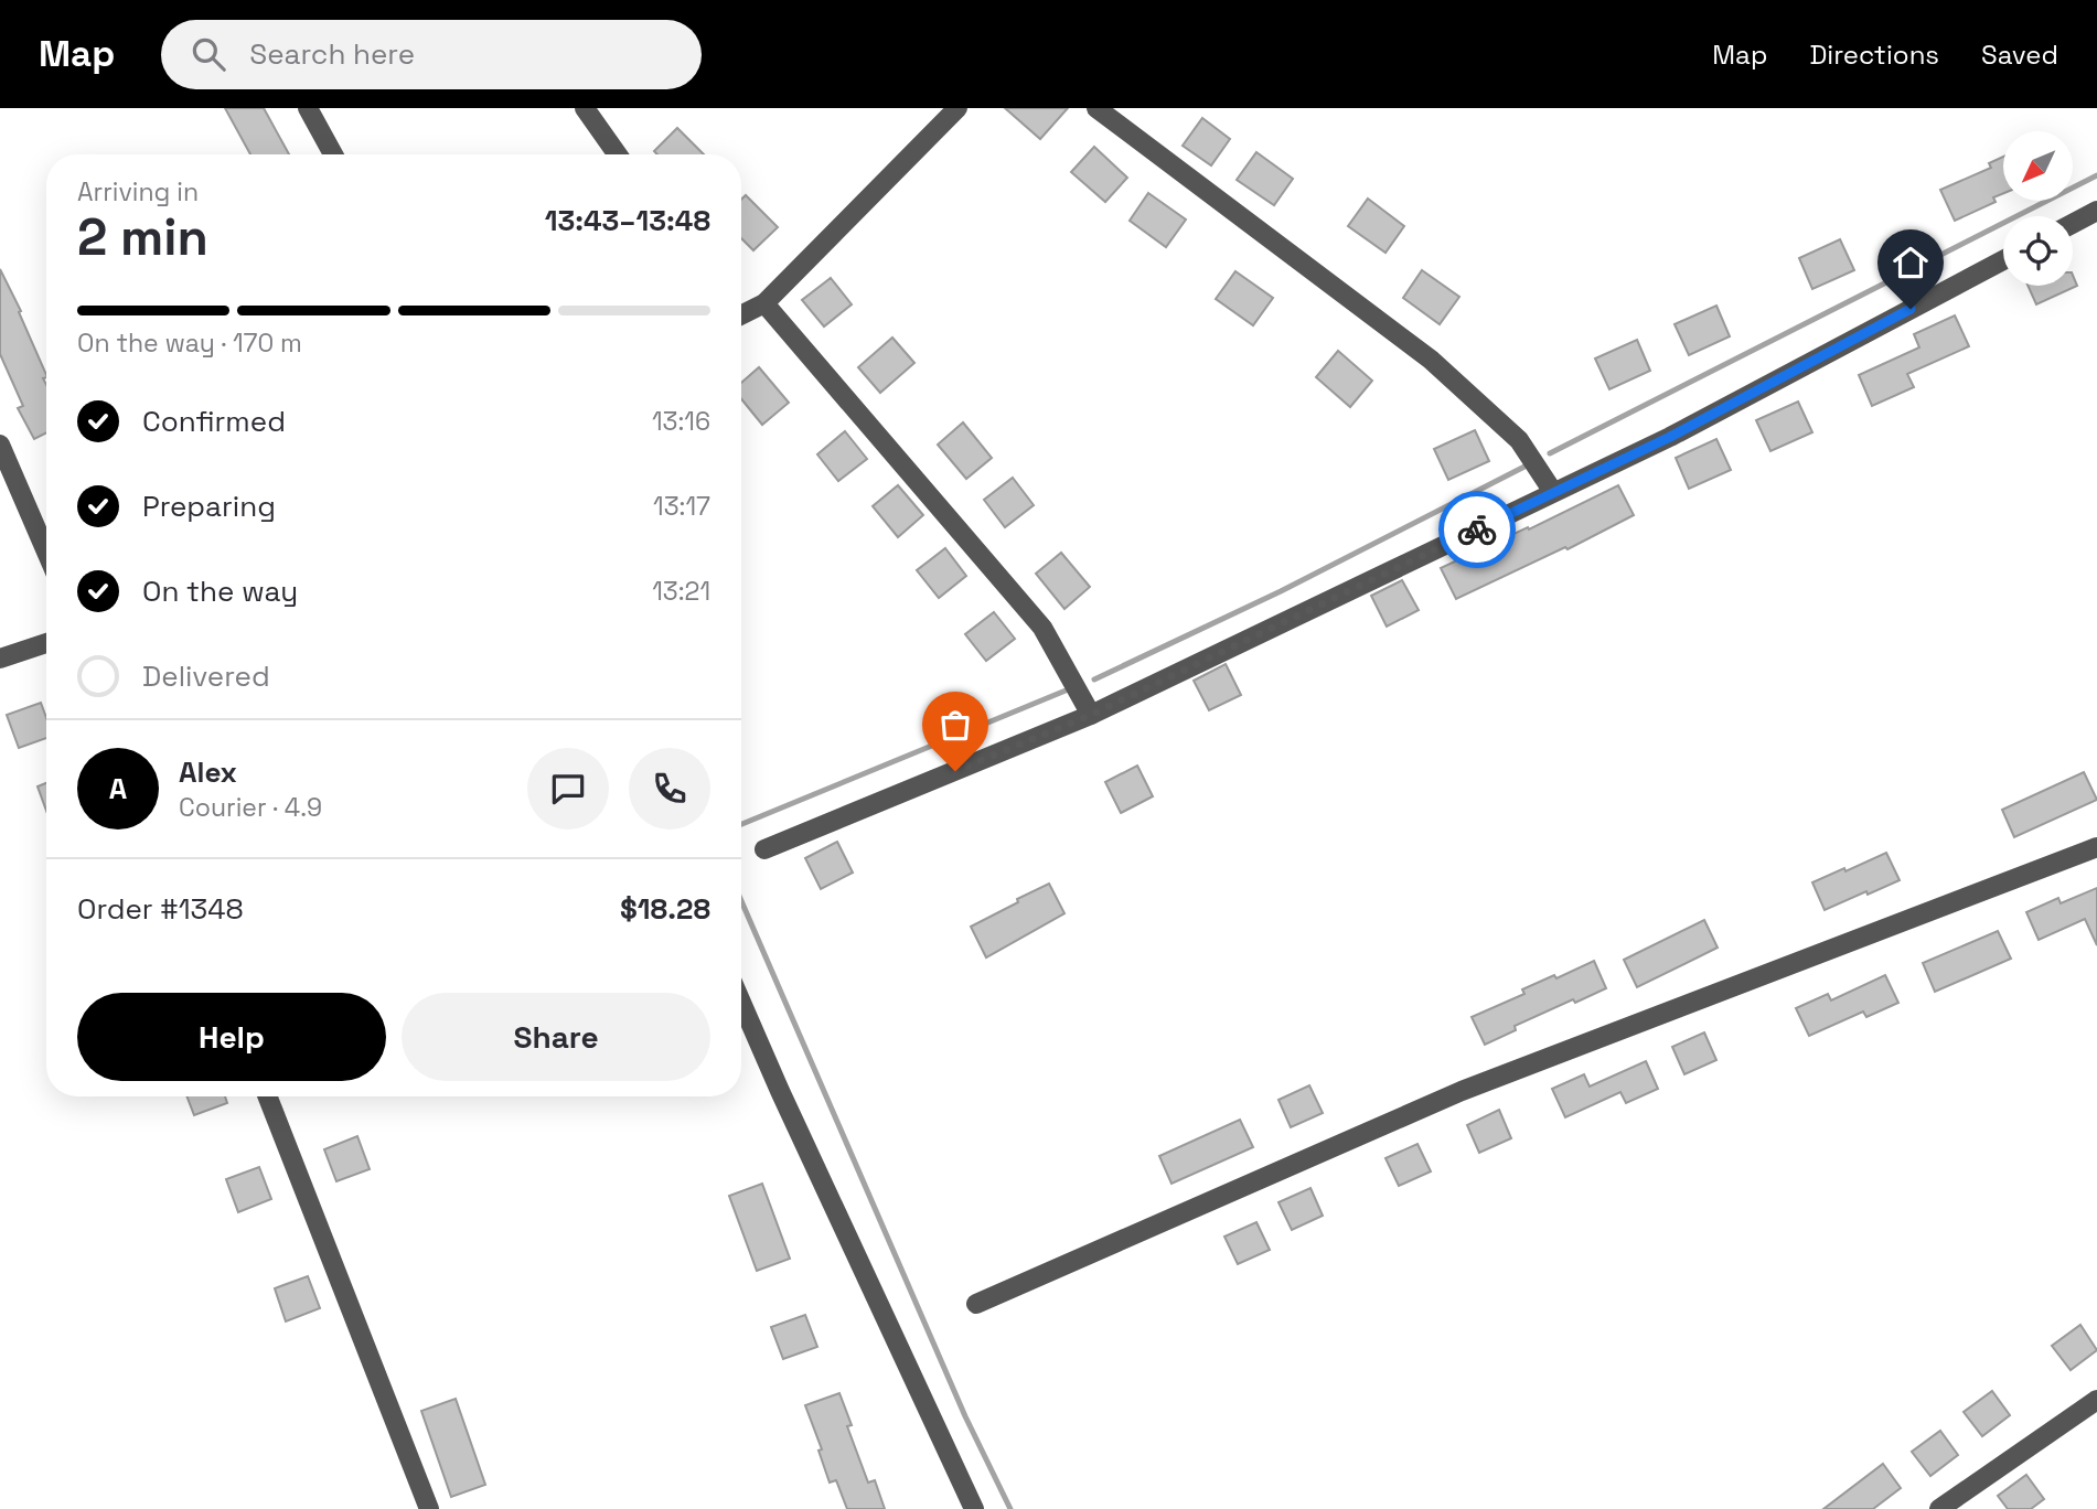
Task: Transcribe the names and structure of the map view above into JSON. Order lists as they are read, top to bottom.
{
  "north": "bottom left",
  "page": {
    "header": "Map",
    "search": "Search here",
    "nav": ["Map", "Directions", "Saved"],
    "heading": ["2 min", "Arriving in", "13:43–13:48"],
    "panel": [
      "Alex",
      "Courier · 4.9",
      "Order #1348",
      "$18.28"
    ],
    "bar": "On the way · 170 m",
    "list": [
      ["Confirmed", "13:16"],
      ["Preparing", "13:17"],
      ["On the way", "13:21"],
      "Delivered"
    ],
    "round": "A",
    "buttons": ["Help", "Share"]
  }
}
